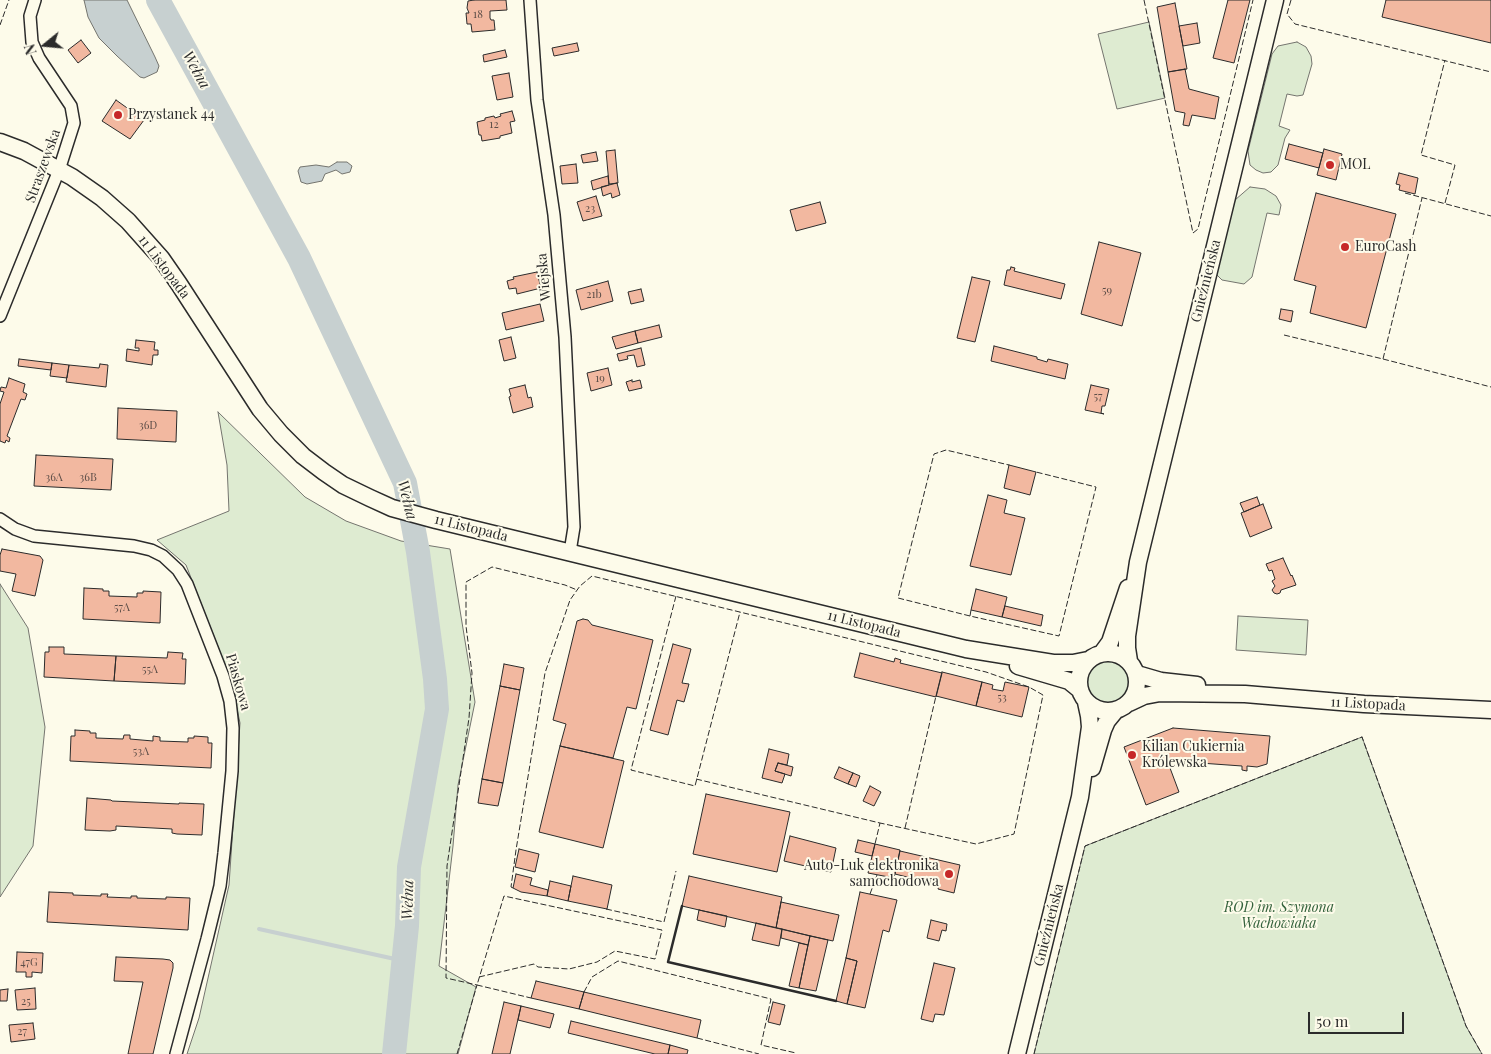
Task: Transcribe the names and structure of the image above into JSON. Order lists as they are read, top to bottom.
{
  "streets": {
    "main road": ["11 Listopada", "Gnieźnieńska"],
    "street": ["Straszewska", "Wiejska", "Piaskowa"]
  },
  "crossings": [
    ["Straszewska", "11 Listopada"],
    ["11 Listopada", "Wiejska"],
    ["11 Listopada", "Gnieźnieńska"]
  ],
  "water": ["Wełna"],
  "parks": ["ROD im. Szymona Wachowiaka"],
  "places": [
    "Przystanek 44",
    "MOL",
    "EuroCash",
    "Kilian Cukiernia Królewska",
    "Auto-Luk elektronika samochodowa"
  ],
  "house_numbers": [
    "18",
    "12",
    "23",
    "59",
    "21b",
    "19",
    "57",
    "36D",
    "36A",
    "36B",
    "57A",
    "55A",
    "53",
    "53A",
    "47G",
    "25",
    "27"
  ],
  "scale_bar": "50 m",
  "north": "left"
}
